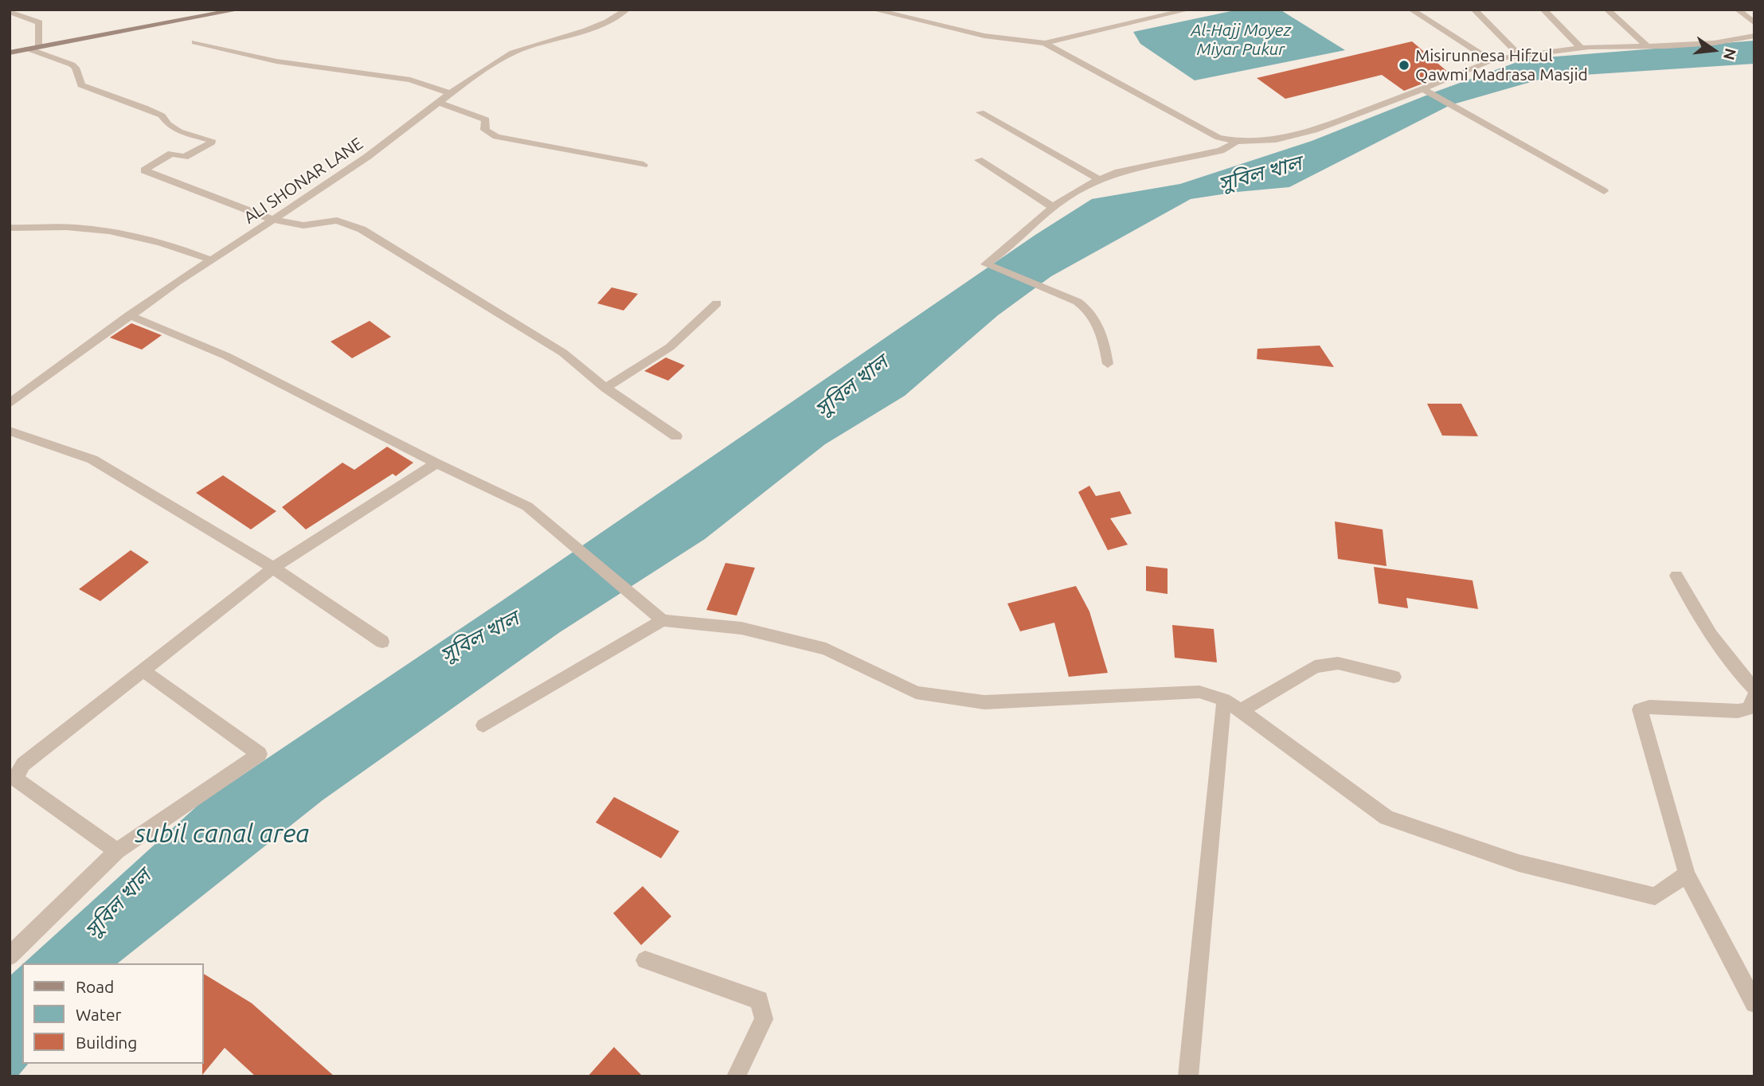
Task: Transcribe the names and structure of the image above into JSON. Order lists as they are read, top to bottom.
{
  "streets": {
    "street": ["ALI SHONAR LANE"]
  },
  "water": ["Al-Hajj Moyez Miyar Pukur", "সুবিল খাল", "subil canal area"],
  "places": ["Misirunnesa Hifzul Qawmi Madrasa Masjid"],
  "legend": ["Road", "Water", "Building"],
  "north": "right"
}
